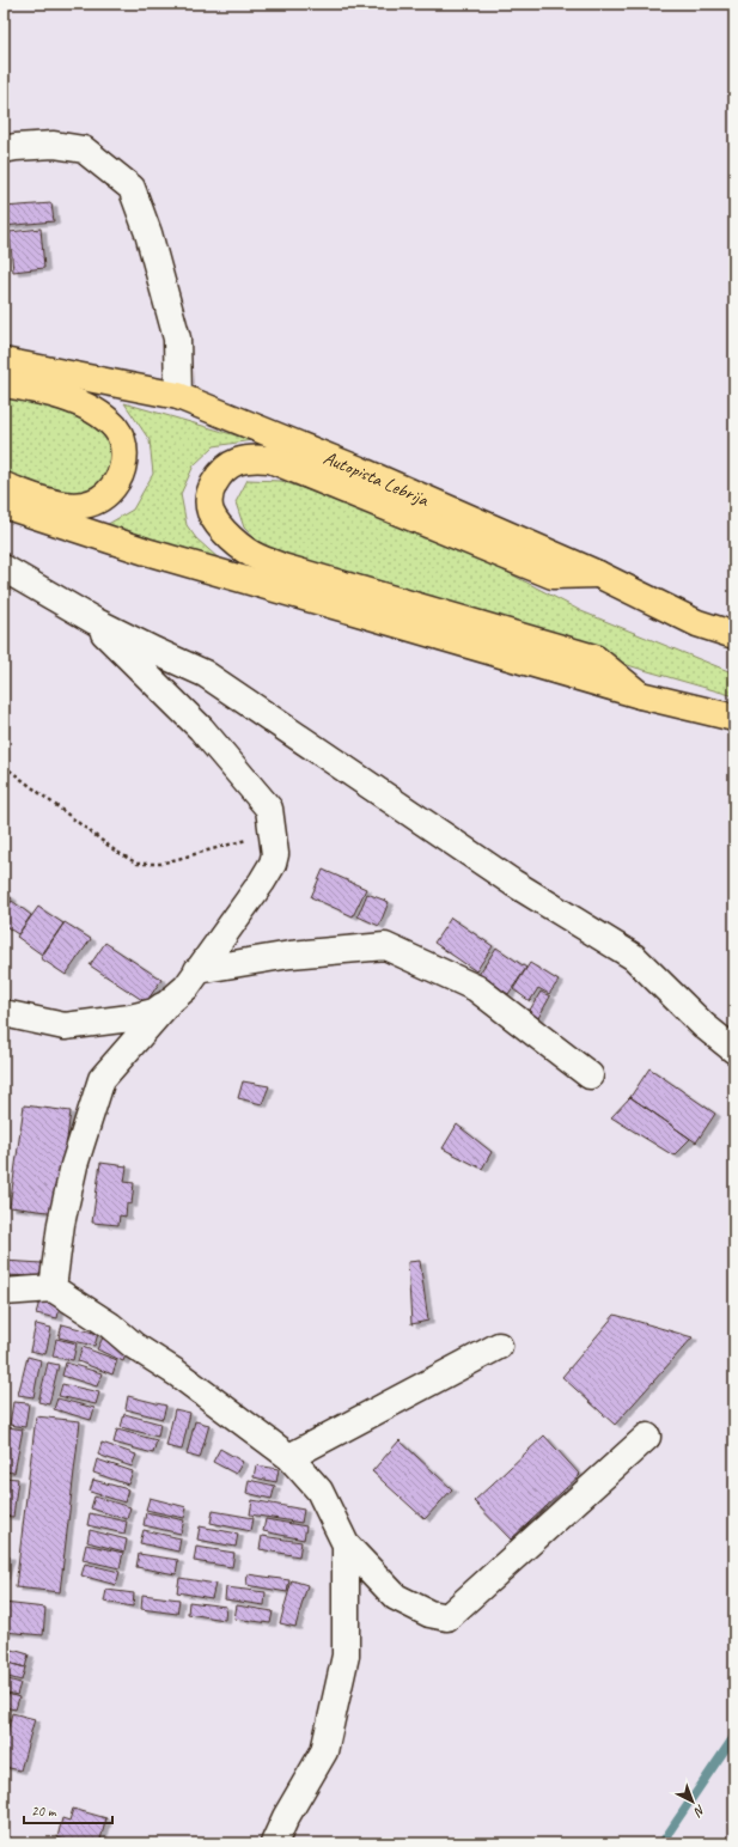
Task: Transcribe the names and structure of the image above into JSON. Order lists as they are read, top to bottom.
{
  "streets": {
    "highway": ["Autopista Lebrija"]
  },
  "scale_bar": "20 m",
  "north": "bottom right"
}
